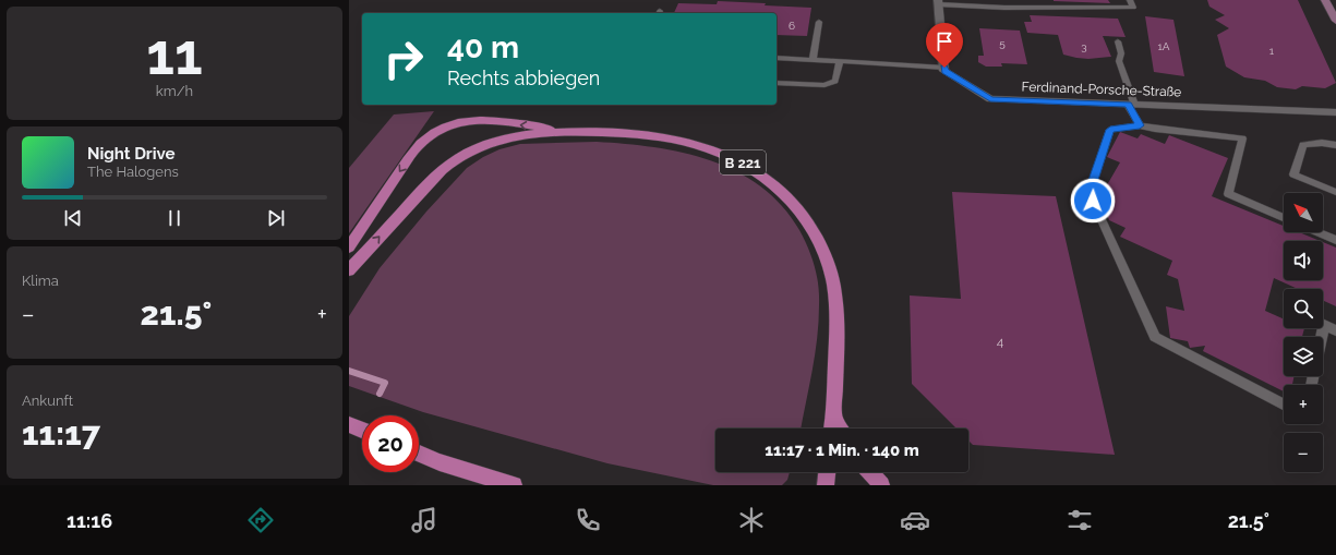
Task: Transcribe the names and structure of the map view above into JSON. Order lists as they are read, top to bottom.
{
  "streets": {
    "main road": ["B 221"],
    "street": ["Ferdinand-Porsche-Straße"]
  },
  "house_numbers": [
    "6",
    "5",
    "3",
    "1A",
    "1",
    "4"
  ],
  "north": "top left",
  "page": {
    "tile": [
      ["11", "km/h"],
      "Klima",
      ["Ankunft", "11:17"]
    ],
    "turn": ["40 m", "Rechts abbiegen"],
    "song": ["Night Drive", "The Halogens"],
    "map_buttons": ["+", "−"],
    "heat": ["−", "21.5°", "+"],
    "limit": "20",
    "trip": "11:17 · 1 Min. · 140 m",
    "tabs": ["11:16", "21.5°"]
  }
}
